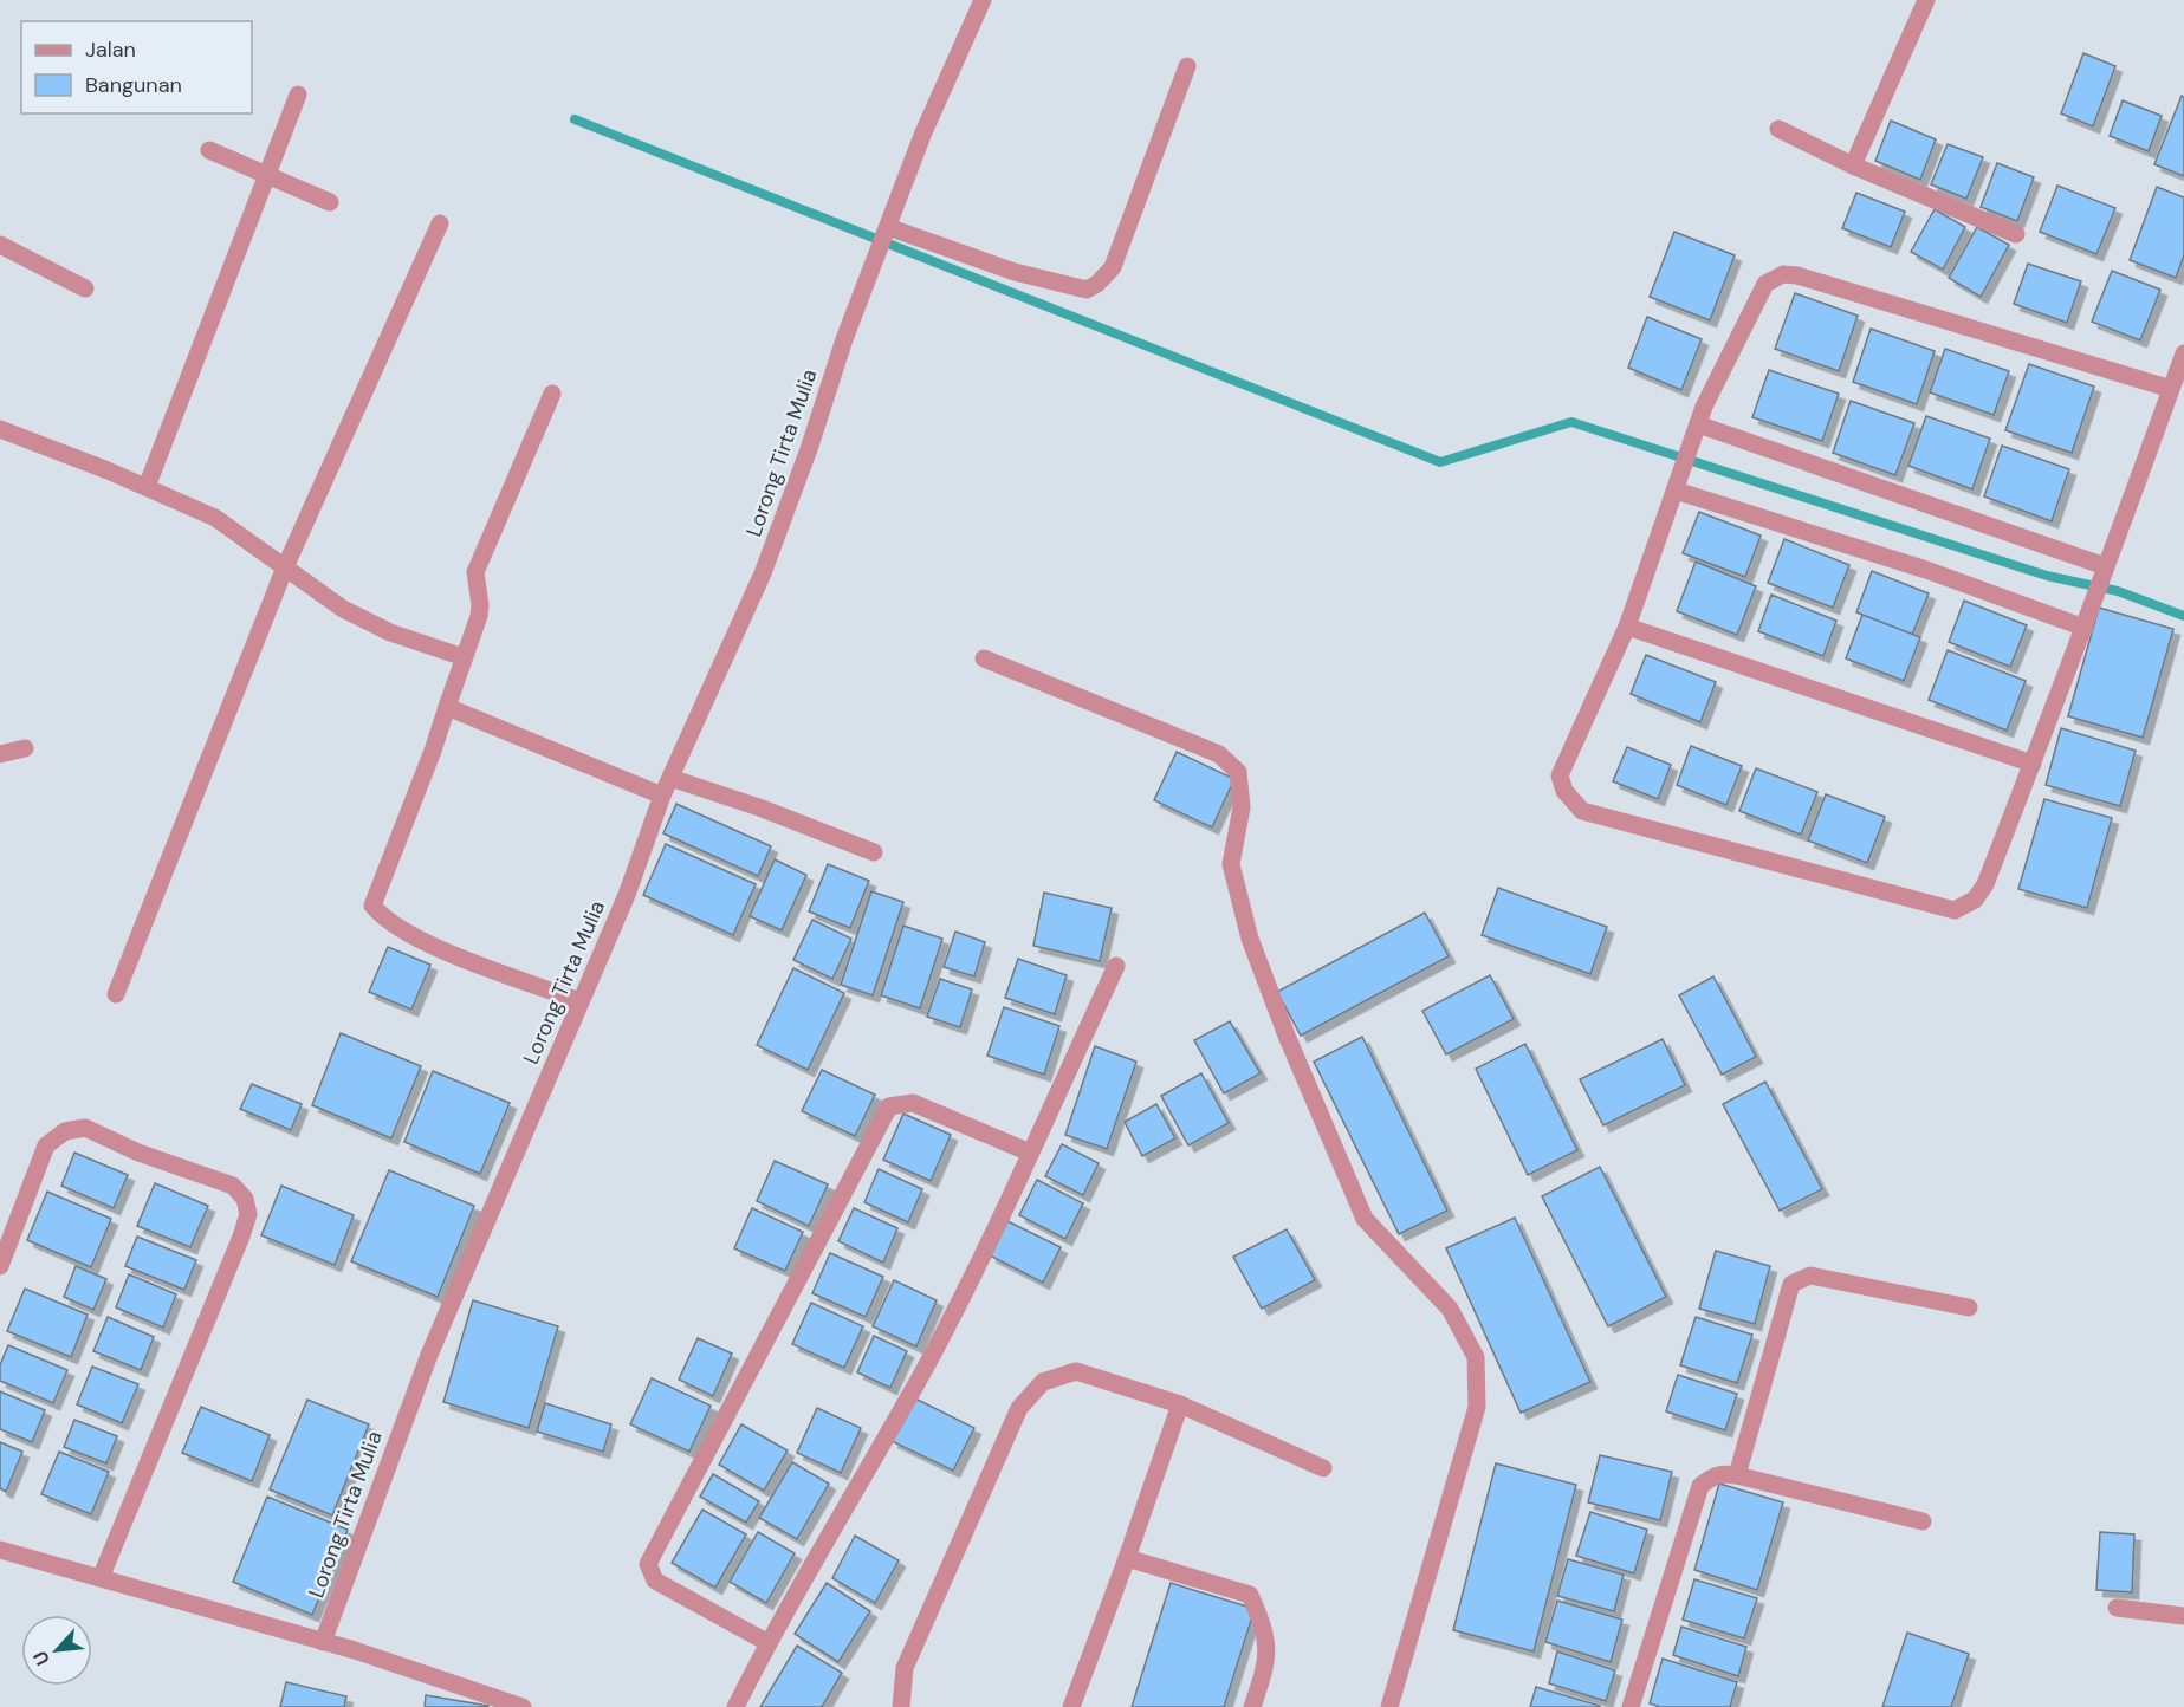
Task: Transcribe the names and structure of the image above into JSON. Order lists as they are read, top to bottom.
{
  "streets": {
    "street": ["Lorong Tirta Mulia"]
  },
  "legend": ["Jalan", "Bangunan"],
  "north": "bottom left"
}
